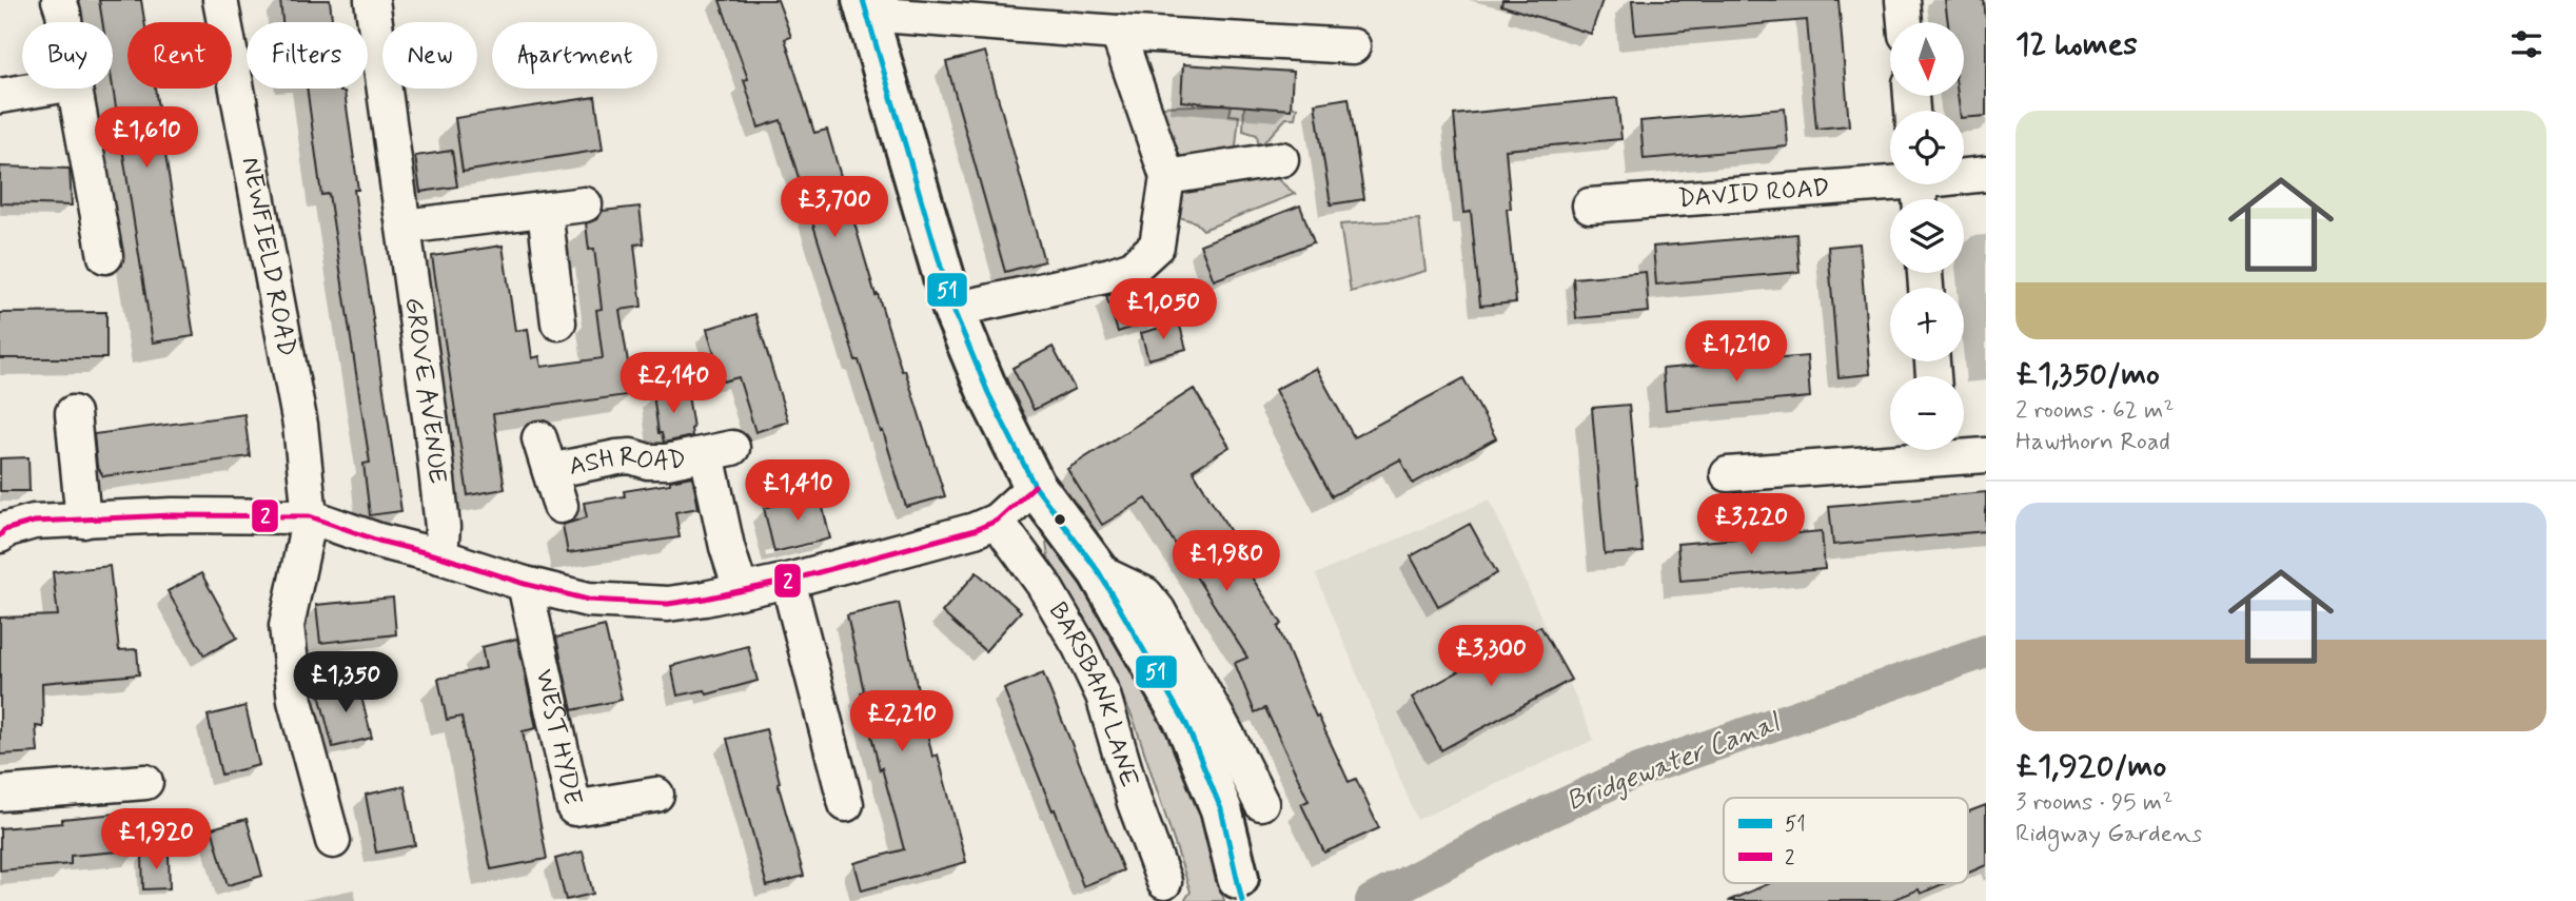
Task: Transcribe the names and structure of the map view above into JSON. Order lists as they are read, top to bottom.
{
  "streets": {
    "street": [
      "DAVID ROAD",
      "NEWFIELD ROAD",
      "GROVE AVENUE",
      "ASH ROAD",
      "BARSBANK LANE",
      "WEST HYDE"
    ]
  },
  "water": ["Bridgewater Canal"],
  "lines": ["transit line 51", "transit line 2"],
  "legend": ["51", "2"],
  "north": "bottom",
  "page": {
    "heading": "12 homes",
    "map_buttons": ["+", "−"],
    "chip": [
      "Buy",
      "Rent",
      "Filters",
      "New",
      "Apartment"
    ],
    "list": [
      {
        "name": "£1,350/mo",
        "note": "2 rooms · 62 m² · Hawthorn Road"
      },
      {
        "name": "£1,920/mo",
        "note": "3 rooms · 95 m² · Ridgway Gardens"
      }
    ],
    "price": [
      "£1,610",
      "£3,700",
      "£1,050",
      "£1,210",
      "£2,140",
      "£1,410",
      "£3,220",
      "£1,980",
      "£3,300",
      "£1,350",
      "£2,210",
      "£1,920"
    ]
  }
}
